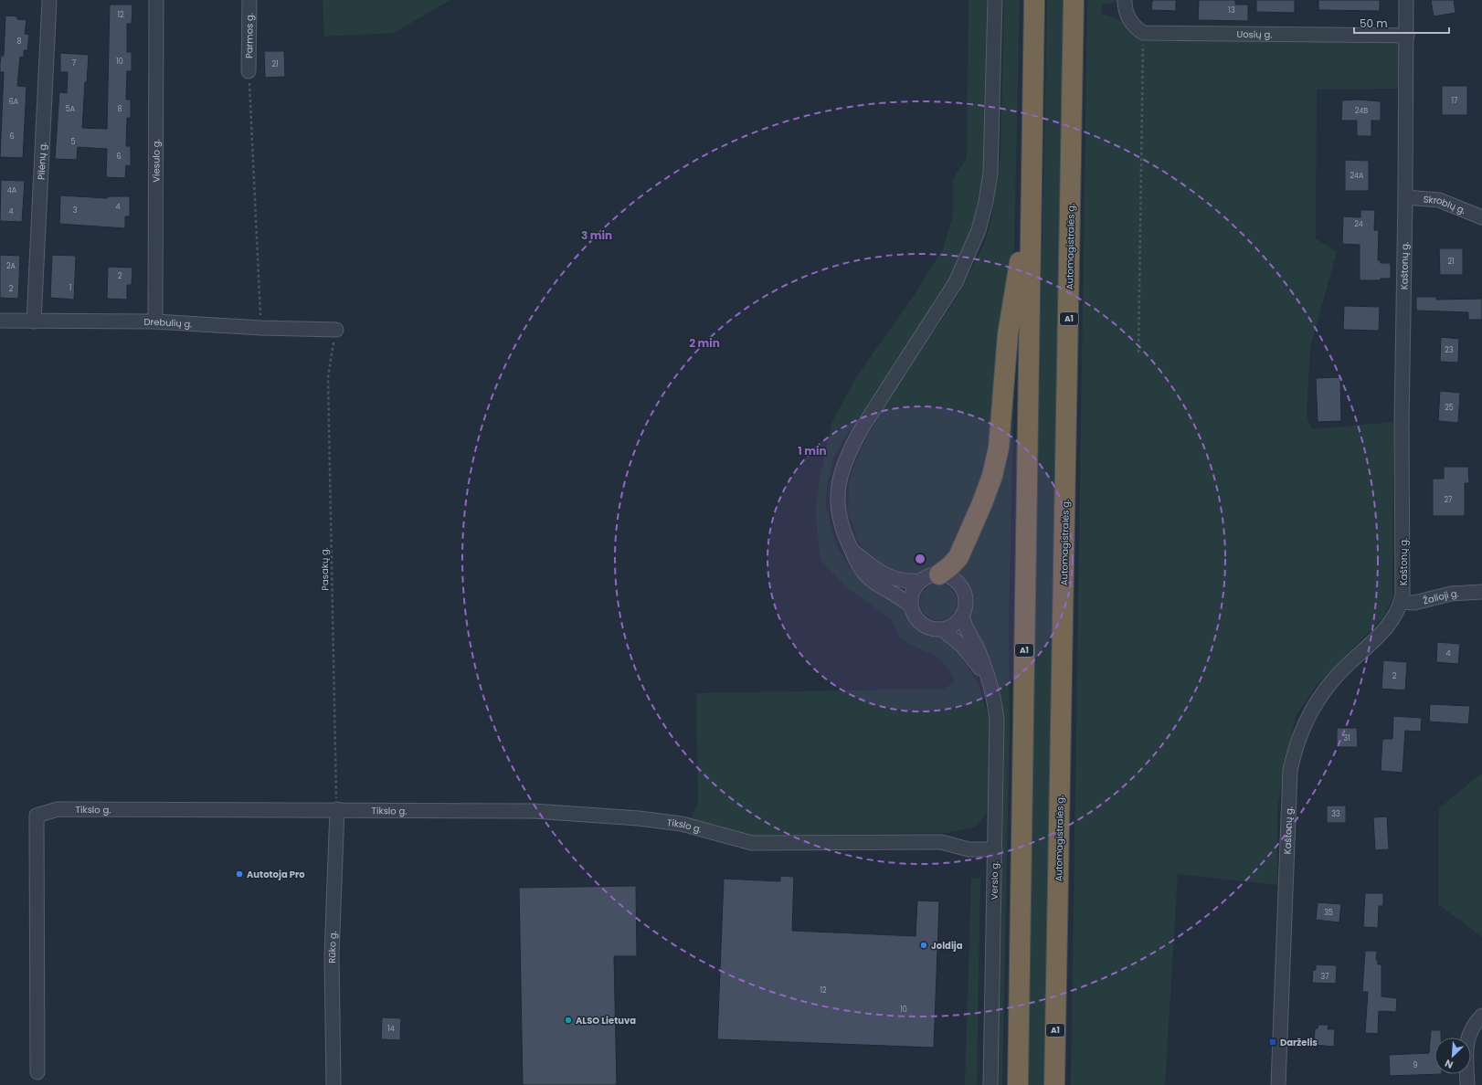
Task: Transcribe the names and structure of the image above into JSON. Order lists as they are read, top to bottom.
{
  "streets": {
    "highway": ["Automagistralės g.", "A1"],
    "street": [
      "Uosių g.",
      "Parmos g.",
      "Pilėnų g.",
      "Viesulo g.",
      "Skroblų g.",
      "Kaštonų g.",
      "Drebulių g.",
      "Žalioji g.",
      "Tikslo g.",
      "Verslo g.",
      "Rūko g."
    ],
    "path": ["Pasakų g."]
  },
  "crossings": [
    ["Uosių g.", "Kaštonų g."],
    ["Pilėnų g.", "Drebulių g."],
    ["Viesulo g.", "Drebulių g."],
    ["Skroblų g.", "Kaštonų g."],
    ["Kaštonų g.", "Žalioji g."],
    ["Drebulių g.", "Pasakų g."],
    ["Pasakų g.", "Tikslo g."],
    ["Pasakų g.", "Rūko g."],
    ["Tikslo g.", "Verslo g."],
    ["Tikslo g.", "Rūko g."]
  ],
  "places": {
    "other": ["Autotoja Pro", "Joldija", "ALSO Lietuva"],
    "transit": ["Darželis"]
  },
  "house_numbers": [
    "13",
    "12",
    "8",
    "10",
    "7",
    "21",
    "17",
    "6A",
    "5A",
    "8",
    "24B",
    "6",
    "5",
    "6",
    "24A",
    "4A",
    "4",
    "3",
    "4",
    "24",
    "21",
    "2A",
    "2",
    "1",
    "2",
    "23",
    "25",
    "27",
    "4",
    "2",
    "31",
    "33",
    "35",
    "37",
    "12",
    "10",
    "14",
    "9"
  ],
  "scale_bar": "50 m",
  "north": "bottom left",
  "rings": ["3 min", "2 min", "1 min"]
}
